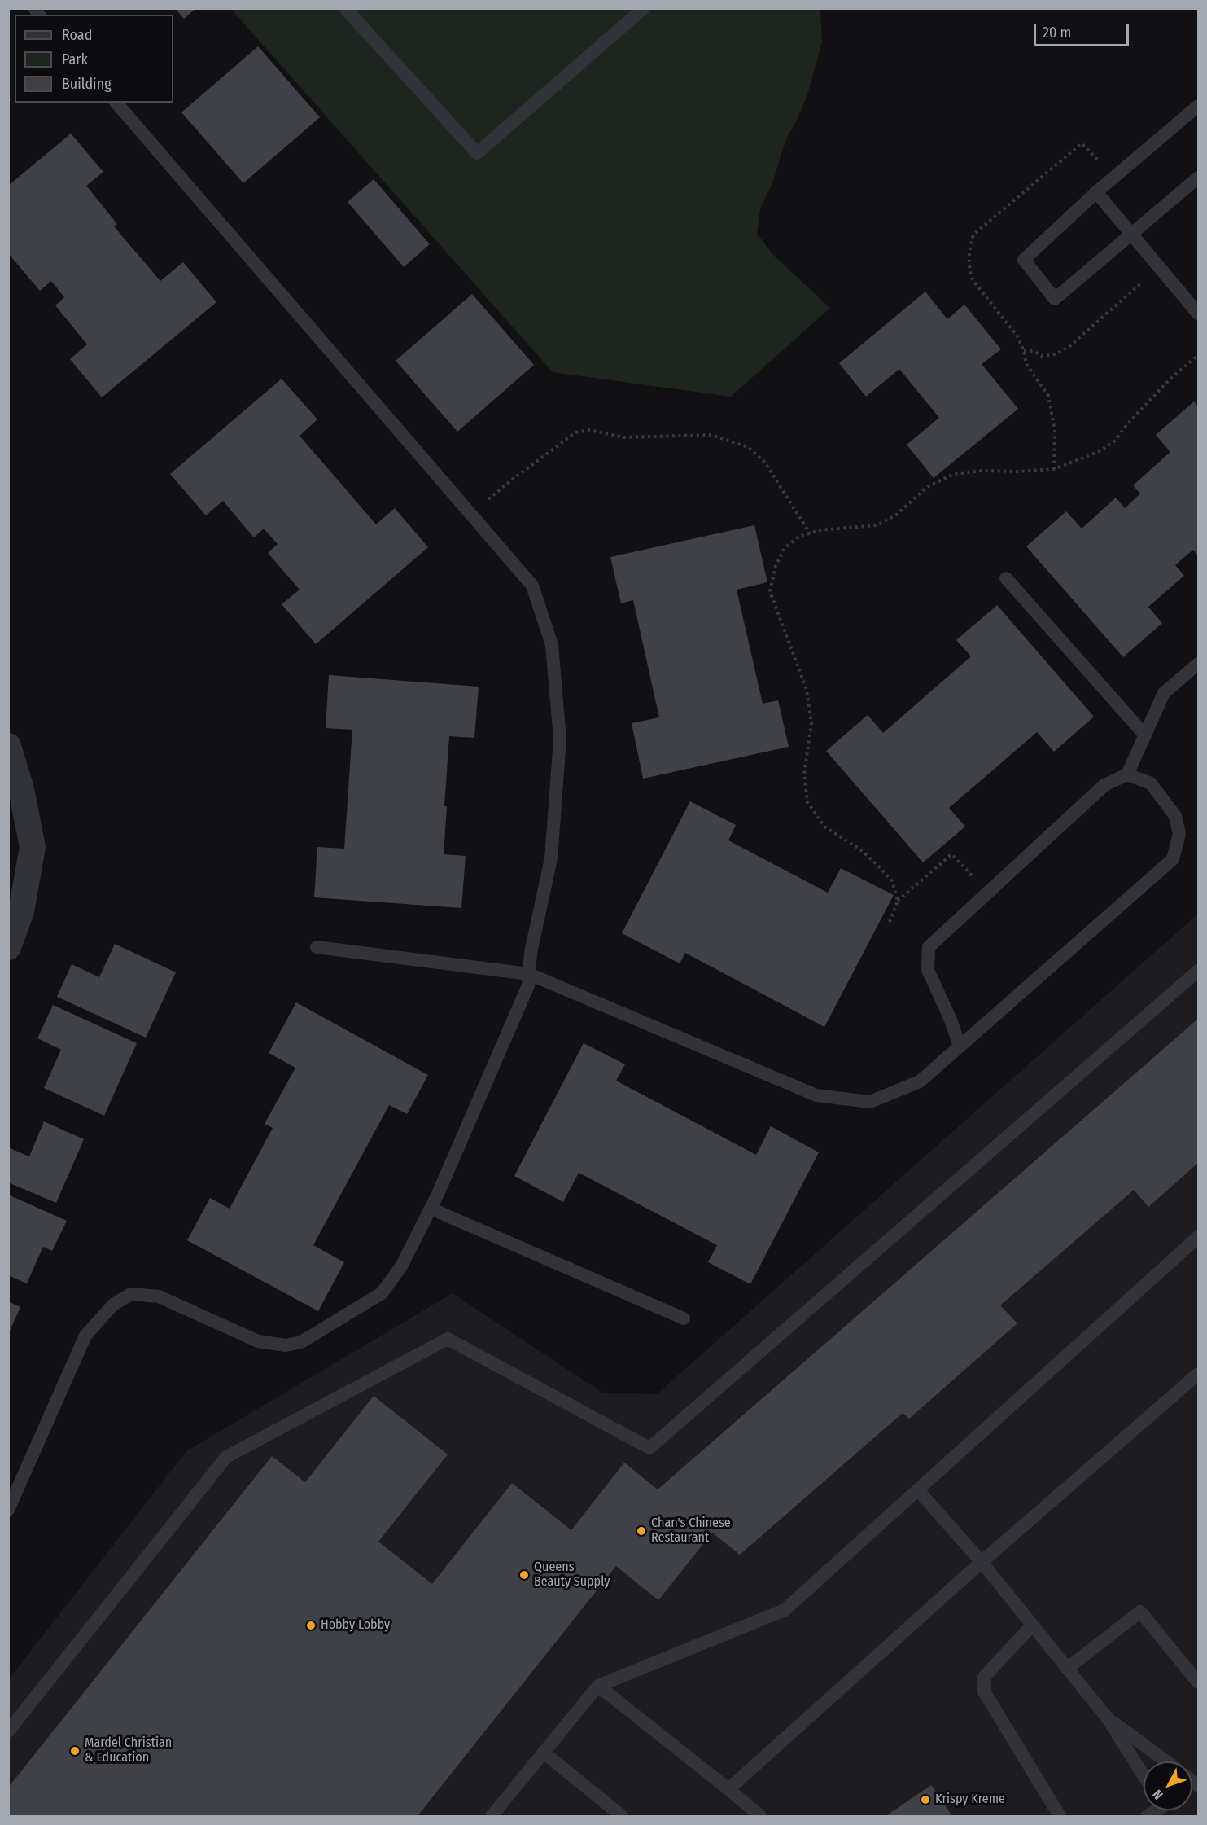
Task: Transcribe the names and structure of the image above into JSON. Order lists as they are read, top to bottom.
{
  "places": [
    "Chan's Chinese Restaurant",
    "Queens Beauty Supply",
    "Hobby Lobby",
    "Mardel Christian & Education",
    "Krispy Kreme"
  ],
  "legend": ["Road", "Park", "Building"],
  "scale_bar": "20 m",
  "north": "bottom left"
}
